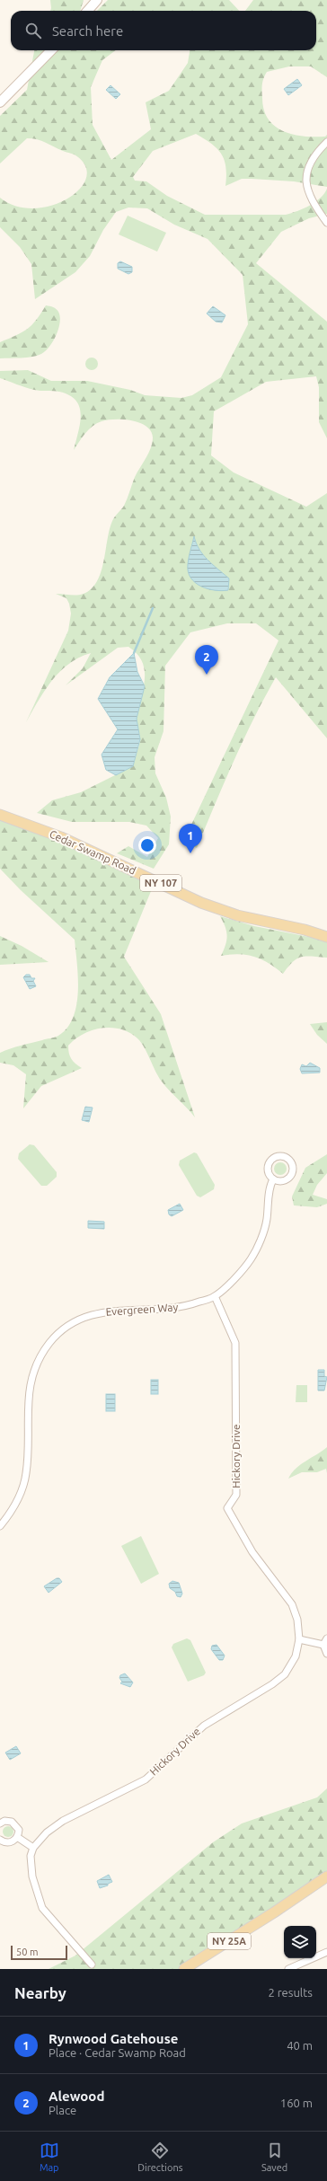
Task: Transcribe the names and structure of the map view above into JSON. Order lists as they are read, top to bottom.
{
  "streets": {
    "main road": ["Cedar Swamp Road", "NY 107", "NY 25A"],
    "street": ["Evergreen Way", "Hickory Drive"]
  },
  "crossings": [
    ["Evergreen Way", "Hickory Drive"]
  ],
  "scale_bar": "50 m",
  "page": {
    "search": "Search here",
    "pins": ["2", "1"],
    "scale": "50 m",
    "heading": ["Nearby", "2 results"],
    "list": [
      {
        "mark": "1",
        "name": "Rynwood Gatehouse",
        "note": "Place · Cedar Swamp Road",
        "value": "40 m"
      },
      {
        "mark": "2",
        "name": "Alewood",
        "note": "Place",
        "value": "160 m"
      }
    ],
    "nav": ["Map", "Directions", "Saved"]
  }
}
